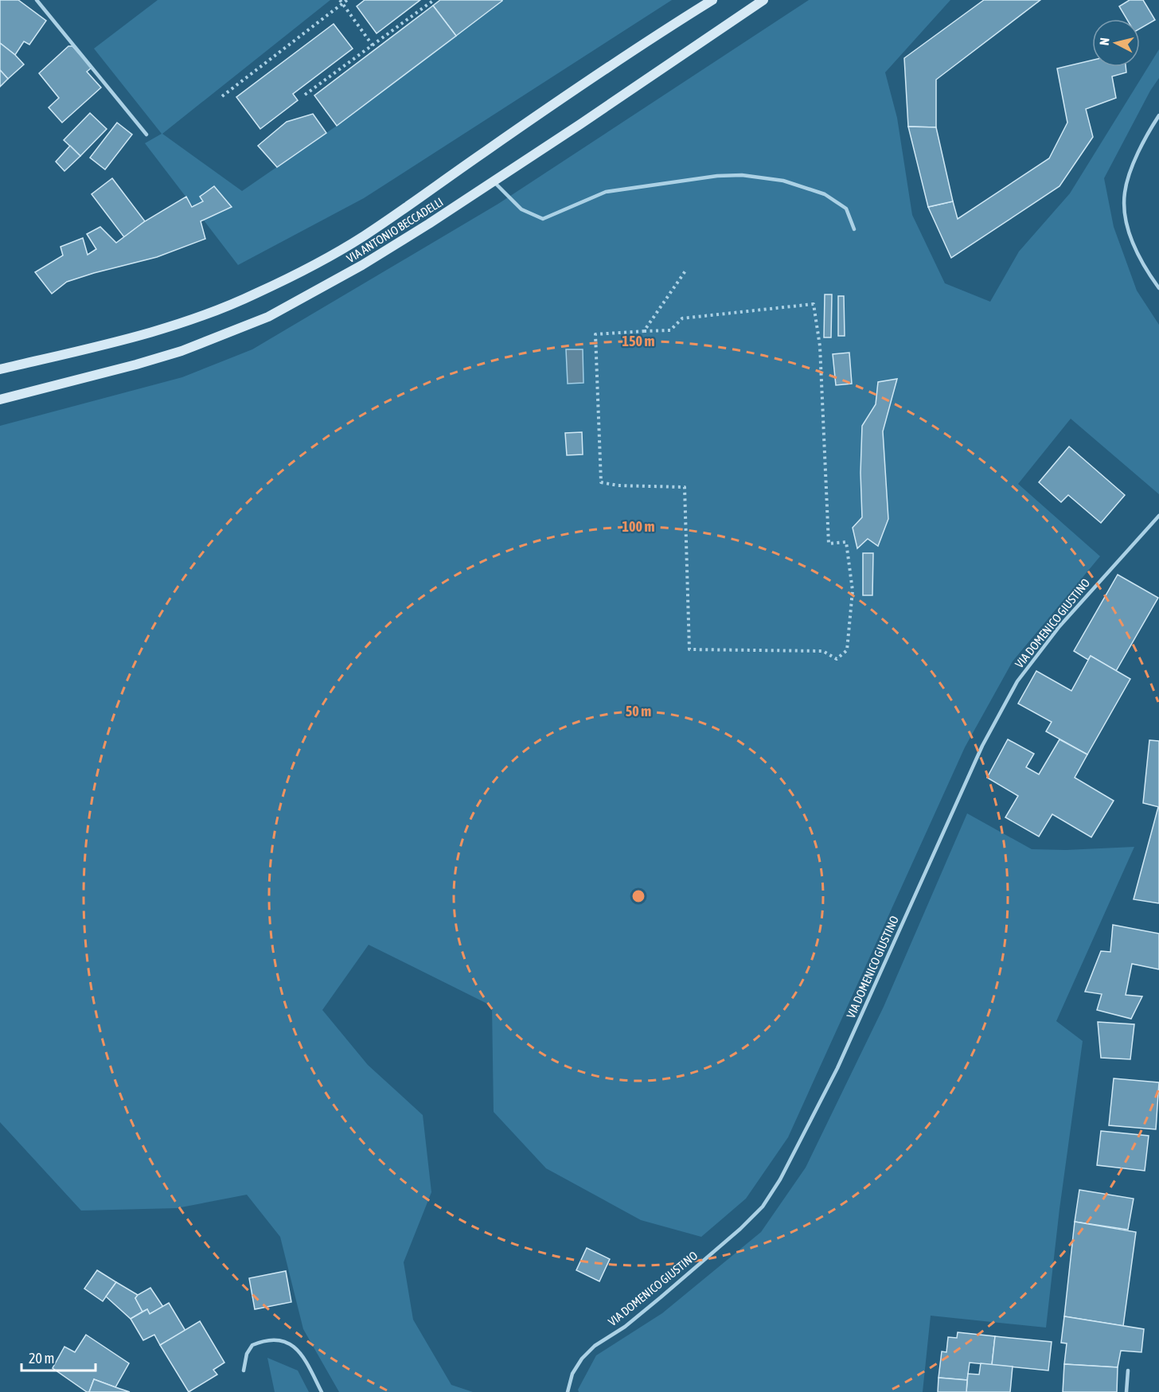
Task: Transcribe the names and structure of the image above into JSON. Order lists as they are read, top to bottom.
{
  "streets": {
    "main road": ["VIA ANTONIO BECCADELLI"],
    "lane": ["VIA DOMENICO GIUSTINO"]
  },
  "scale_bar": "20 m",
  "north": "left",
  "rings": ["150 m", "100 m", "50 m"]
}
